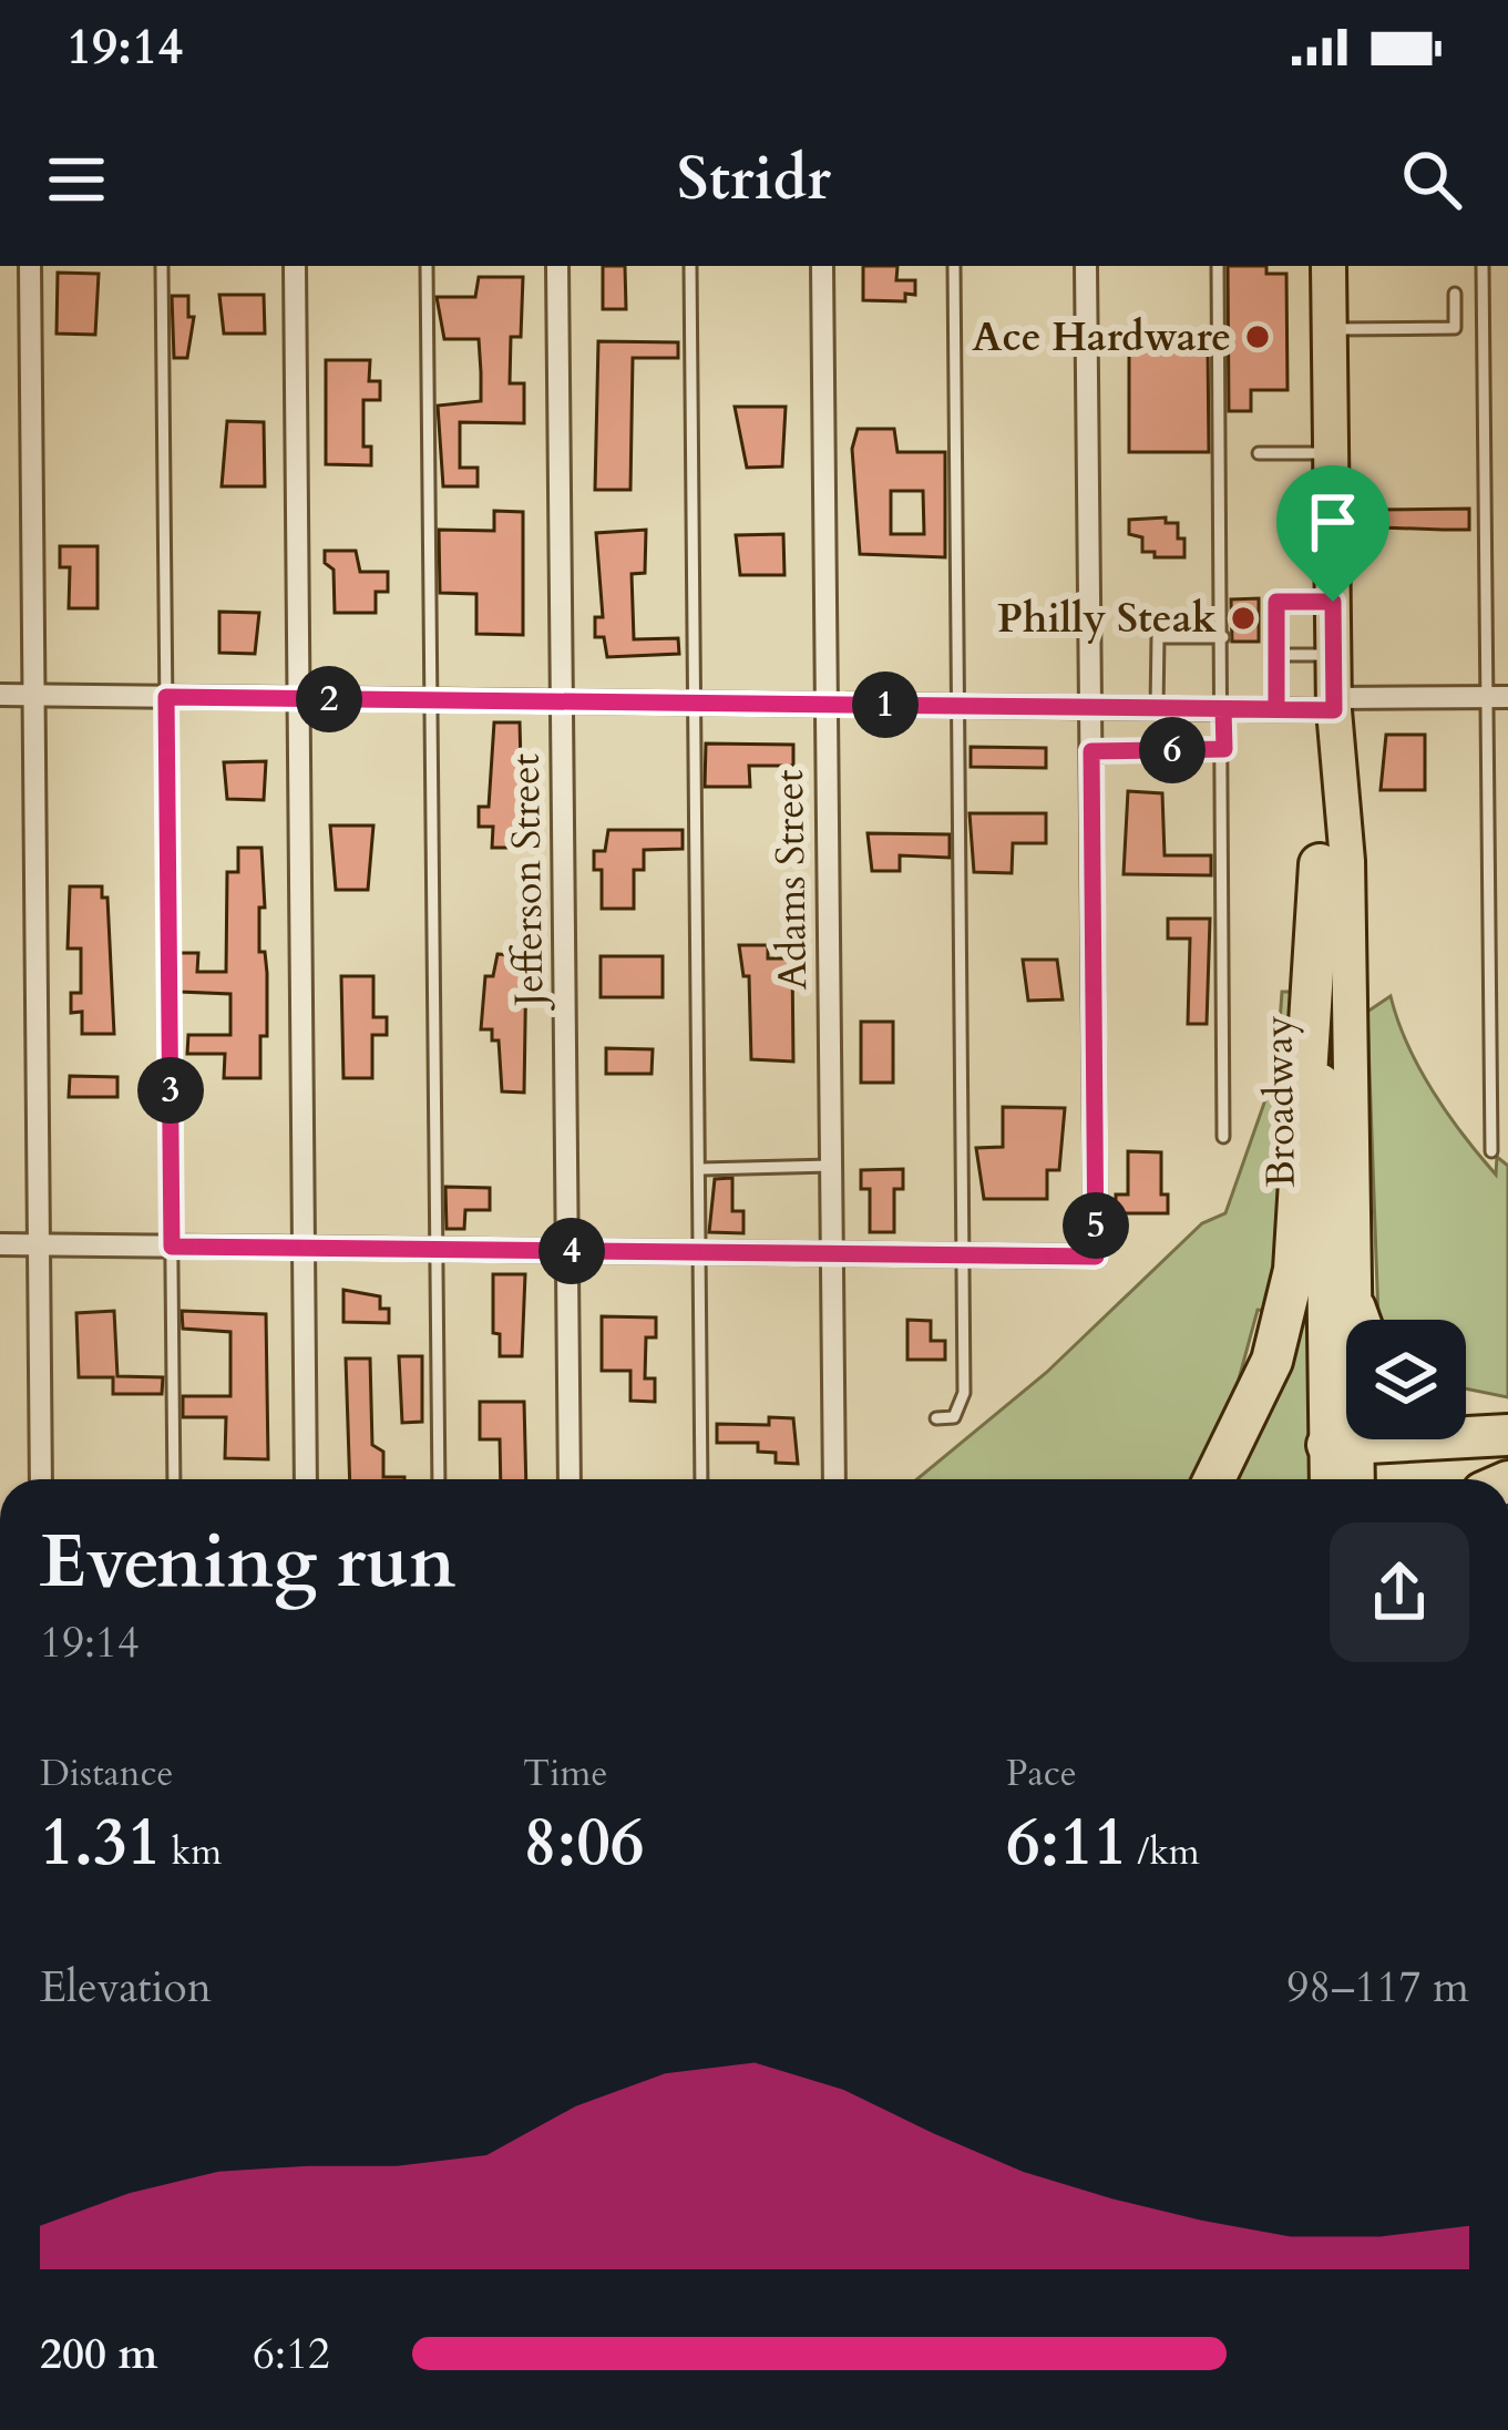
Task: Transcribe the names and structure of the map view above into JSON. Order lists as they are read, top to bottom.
{
  "streets": {
    "main road": ["Broadway"],
    "street": ["Jefferson Street", "Adams Street"]
  },
  "places": ["Ace Hardware", "Philly Steak"],
  "page": {
    "status": "19:14",
    "header": "Stridr",
    "pins": [
      "2",
      "1",
      "6",
      "3",
      "5",
      "4"
    ],
    "heading": ["Evening run", "19:14"],
    "stats": [
      ["Distance", "1.31 km"],
      ["Time", "8:06"],
      ["Pace", "6:11 /km"]
    ],
    "chart": ["Elevation", "98–117 m"],
    "list": [
      {
        "name": "200 m",
        "note": "6:12"
      }
    ]
  }
}
